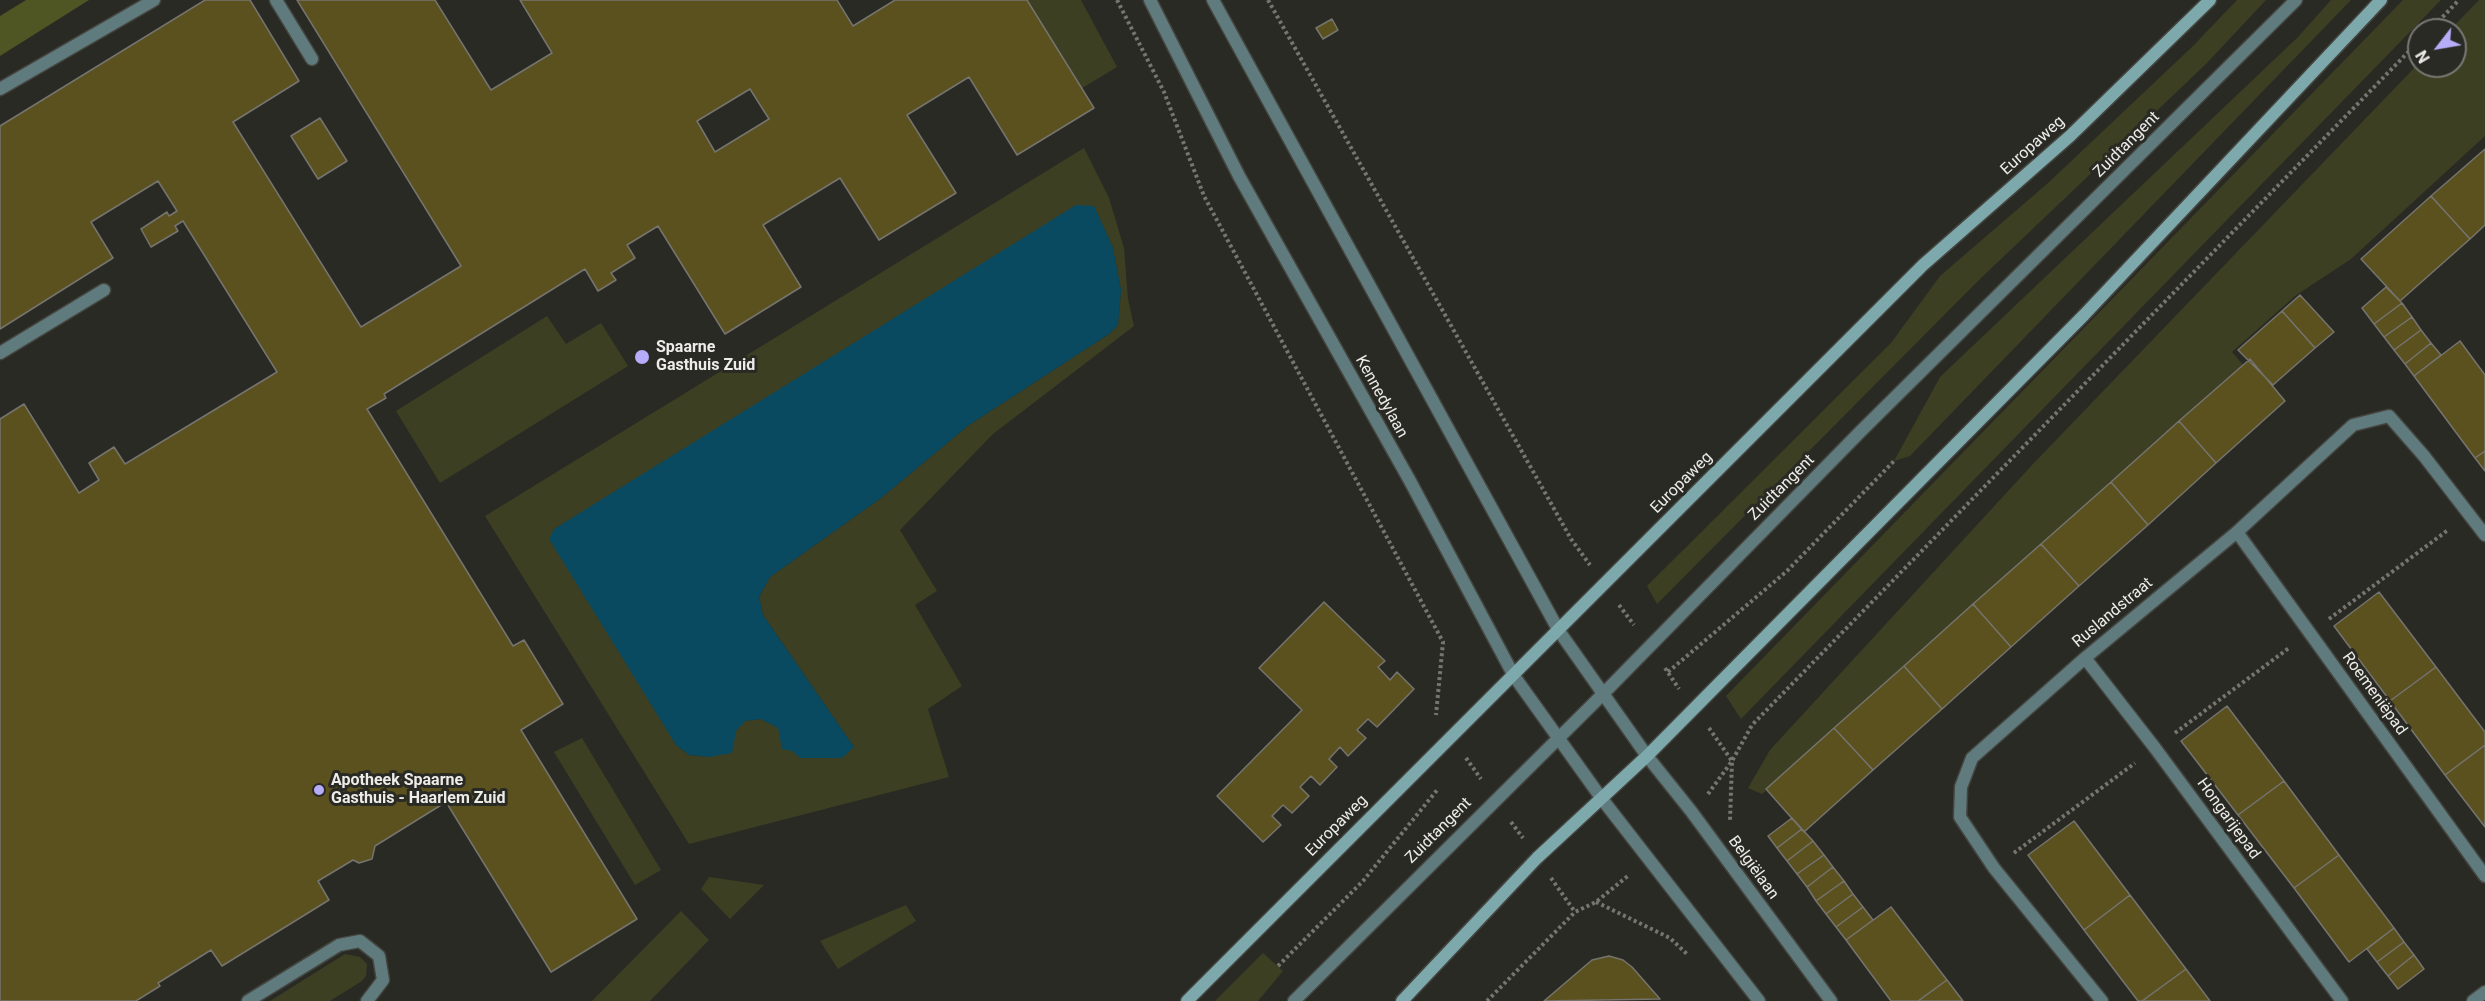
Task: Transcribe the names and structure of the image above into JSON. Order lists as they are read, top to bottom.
{
  "streets": {
    "main road": ["Europaweg"],
    "street": [
      "Zuidtangent",
      "Kennedylaan",
      "Ruslandstraat",
      "Roemeniëpad",
      "Hongarijepad",
      "Belgiëlaan"
    ]
  },
  "crossings": [
    ["Zuidtangent", "Kennedylaan"],
    ["Europaweg", "Kennedylaan"],
    ["Ruslandstraat", "Roemeniëpad"],
    ["Ruslandstraat", "Hongarijepad"]
  ],
  "places": ["Spaarne Gasthuis Zuid", "Apotheek Spaarne Gasthuis - Haarlem Zuid"],
  "north": "bottom left"
}
